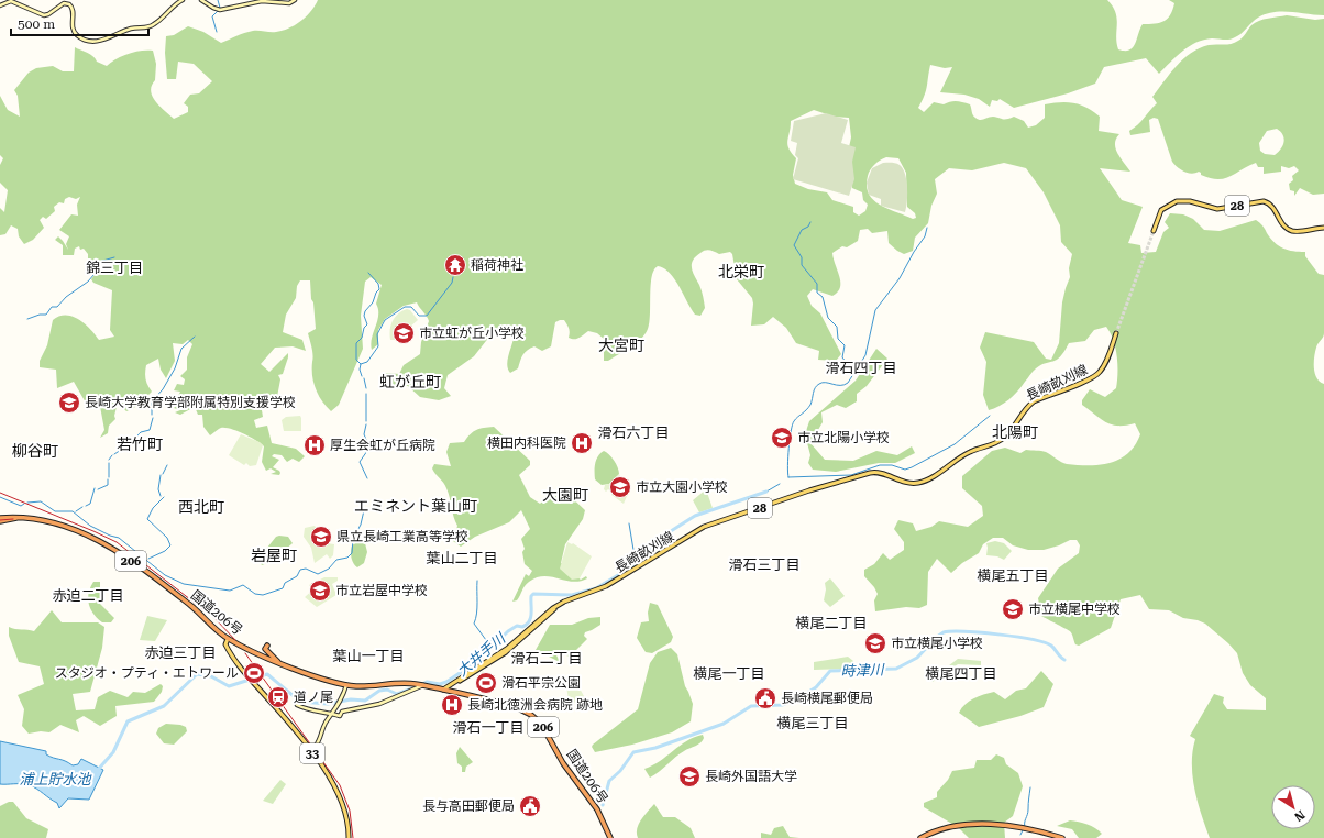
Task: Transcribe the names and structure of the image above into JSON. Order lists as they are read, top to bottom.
{
  "streets": {
    "highway": ["206", "国道206号"],
    "main road": ["28", "長崎畝刈線", "33"]
  },
  "crossings": [
    ["長崎畝刈線", "国道206号"],
    ["国道206号", "33"]
  ],
  "districts": [
    "錦三丁目",
    "北栄町",
    "大宮町",
    "滑石四丁目",
    "虹が丘町",
    "滑石六丁目",
    "北陽町",
    "若竹町",
    "柳谷町",
    "大園町",
    "エミネント葉山町",
    "西北町",
    "岩屋町",
    "葉山二丁目",
    "滑石三丁目",
    "横尾五丁目",
    "赤迫二丁目",
    "横尾二丁目",
    "赤迫三丁目",
    "葉山一丁目",
    "滑石二丁目",
    "横尾一丁目",
    "横尾四丁目",
    "横尾三丁目",
    "滑石一丁目"
  ],
  "water": ["大井手川", "時津川", "浦上貯水池"],
  "places": {
    "temple": ["稲荷神社"],
    "school or university": [
      "市立虹が丘小学校",
      "長崎大学教育学部附属特別支援学校",
      "市立北陽小学校",
      "市立大園小学校",
      "県立長崎工業高等学校",
      "市立岩屋中学校",
      "市立横尾中学校",
      "市立横尾小学校",
      "長崎外国語大学"
    ],
    "hospital": ["横田内科医院", "厚生会虹が丘病院", "長崎北徳洲会病院 跡地"],
    "sports": ["スタジオ・プティ・エトワール", "滑石平宗公園"],
    "station": ["道ノ尾"],
    "public building": ["長崎横尾郵便局", "長与高田郵便局"]
  },
  "scale_bar": "500 m",
  "north": "bottom right"
}
